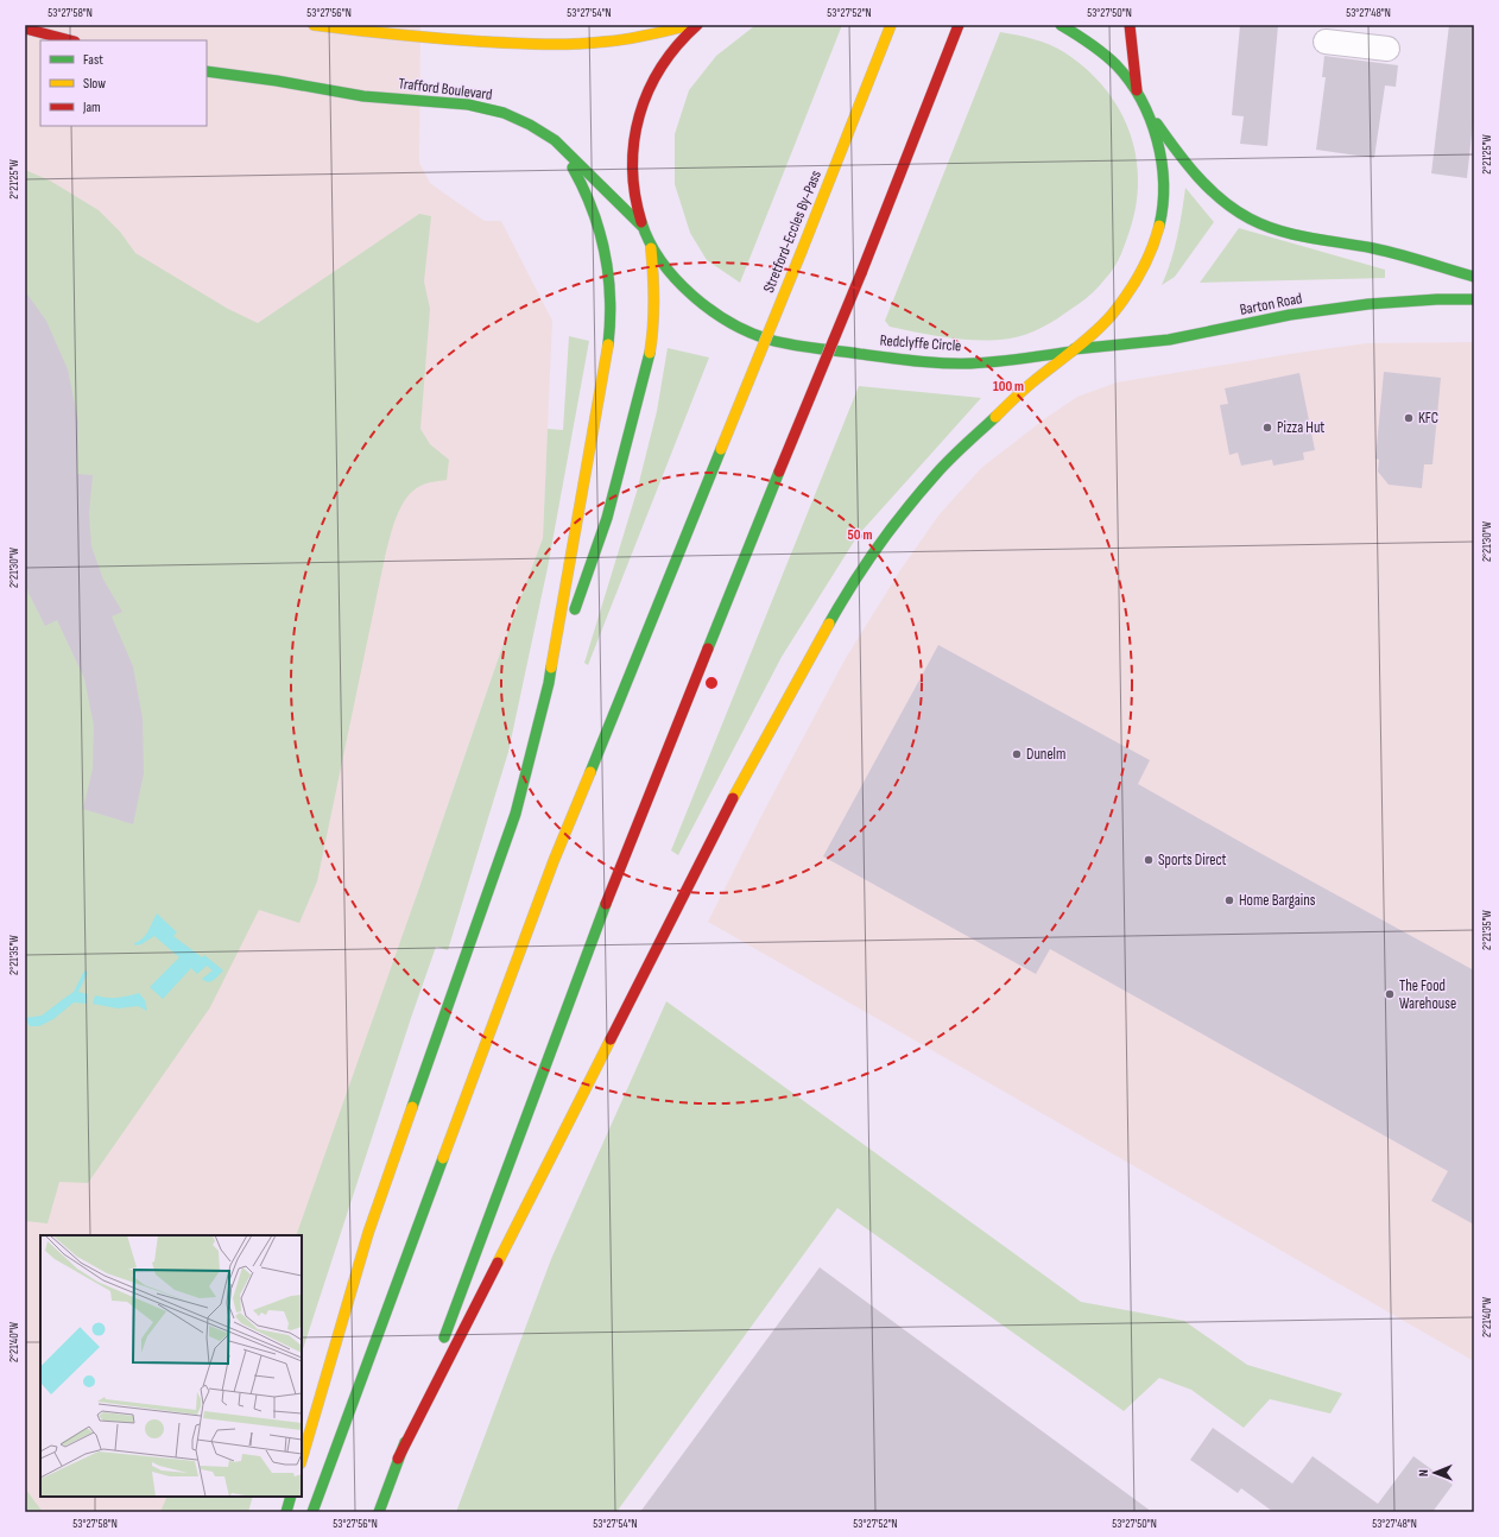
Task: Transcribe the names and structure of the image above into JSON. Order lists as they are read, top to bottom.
{
  "streets": {
    "main road": [
      "Trafford Boulevard",
      "Stretford-Eccles By-Pass",
      "Barton Road",
      "Redclyffe Circle"
    ]
  },
  "crossings": [
    ["Trafford Boulevard", "Redclyffe Circle"],
    ["Barton Road", "Redclyffe Circle"]
  ],
  "places": [
    "KFC",
    "Pizza Hut",
    "Dunelm",
    "Sports Direct",
    "Home Bargains",
    "The Food Warehouse"
  ],
  "legend": ["Fast", "Slow", "Jam"],
  "north": "left",
  "coordinates": [
    "53°27'58\"N",
    "53°27'56\"N",
    "53°27'54\"N",
    "53°27'52\"N",
    "53°27'50\"N",
    "53°27'48\"N",
    "2°21'25\"W",
    "2°21'30\"W",
    "2°21'35\"W",
    "2°21'40\"W"
  ],
  "rings": ["100 m", "50 m"]
}
